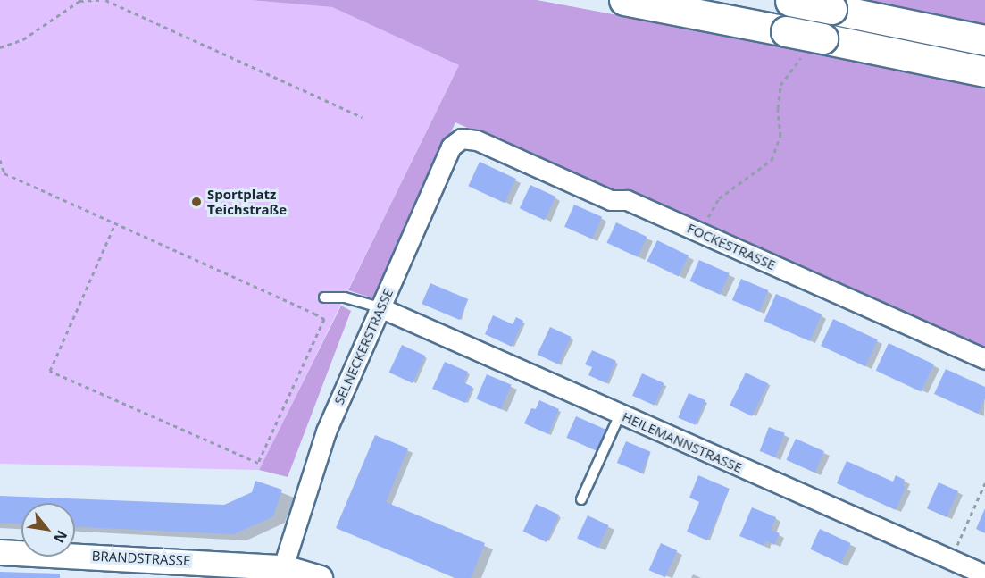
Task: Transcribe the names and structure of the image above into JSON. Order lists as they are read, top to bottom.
{
  "streets": {
    "street": [
      "FOCKESTRASSE",
      "SELNECKERSTRASSE",
      "HEILEMANNSTRASSE",
      "BRANDSTRASSE"
    ]
  },
  "crossings": [
    ["FOCKESTRASSE", "SELNECKERSTRASSE"],
    ["SELNECKERSTRASSE", "HEILEMANNSTRASSE"],
    ["SELNECKERSTRASSE", "BRANDSTRASSE"]
  ],
  "places": ["Sportplatz Teichstraße"],
  "north": "bottom right"
}
